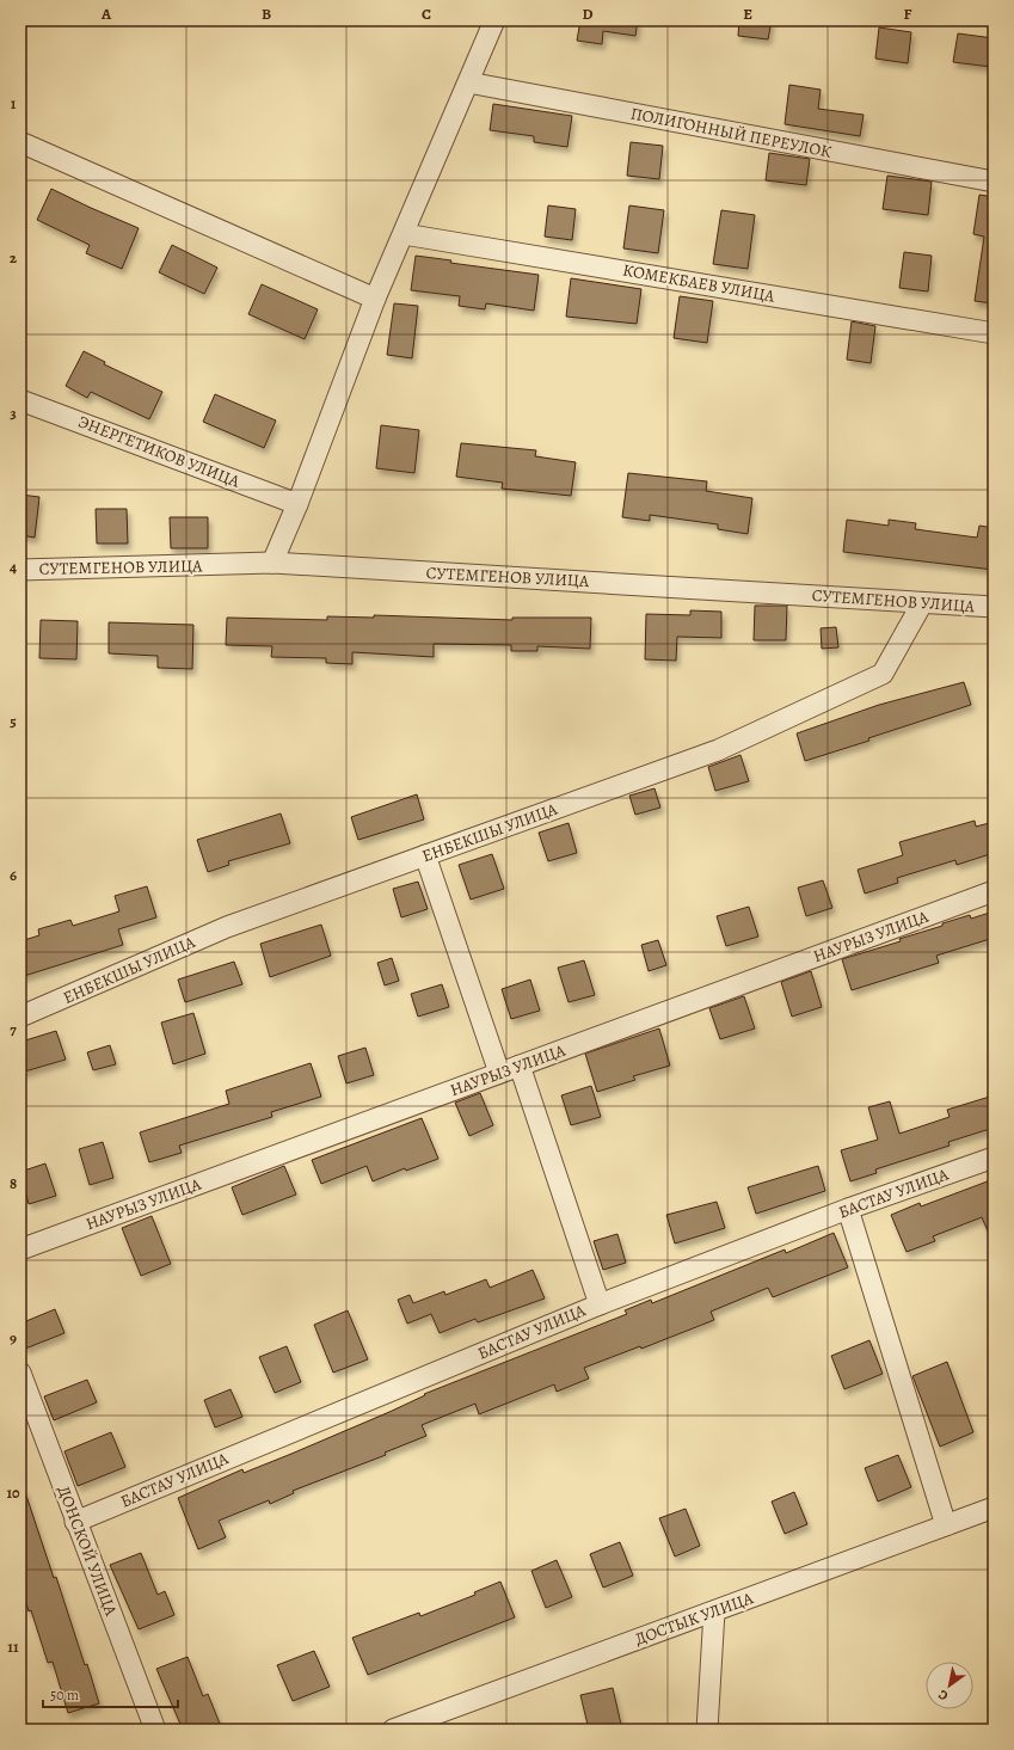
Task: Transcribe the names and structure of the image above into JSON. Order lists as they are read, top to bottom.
{
  "streets": {
    "street": [
      "ПОЛИГОННЫЙ ПЕРЕУЛОК",
      "КОМЕКБАЕВ УЛИЦА",
      "ЭНЕРГЕТИКОВ УЛИЦА",
      "СУТЕМГЕНОВ УЛИЦА",
      "ЕНБЕКШЫ УЛИЦА",
      "НАУРЫЗ УЛИЦА",
      "БАСТАУ УЛИЦА",
      "ДОНСКОЙ УЛИЦА",
      "ДОСТЫК УЛИЦА"
    ]
  },
  "crossings": [
    ["СУТЕМГЕНОВ УЛИЦА", "ЕНБЕКШЫ УЛИЦА"],
    ["БАСТАУ УЛИЦА", "ДОНСКОЙ УЛИЦА"]
  ],
  "scale_bar": "50 m",
  "north": "bottom left",
  "grid": {
    "columns": [
      "A",
      "B",
      "C",
      "D",
      "E",
      "F"
    ],
    "rows": [
      "1",
      "2",
      "3",
      "4",
      "5",
      "6",
      "7",
      "8",
      "9",
      "10",
      "11"
    ]
  }
}
